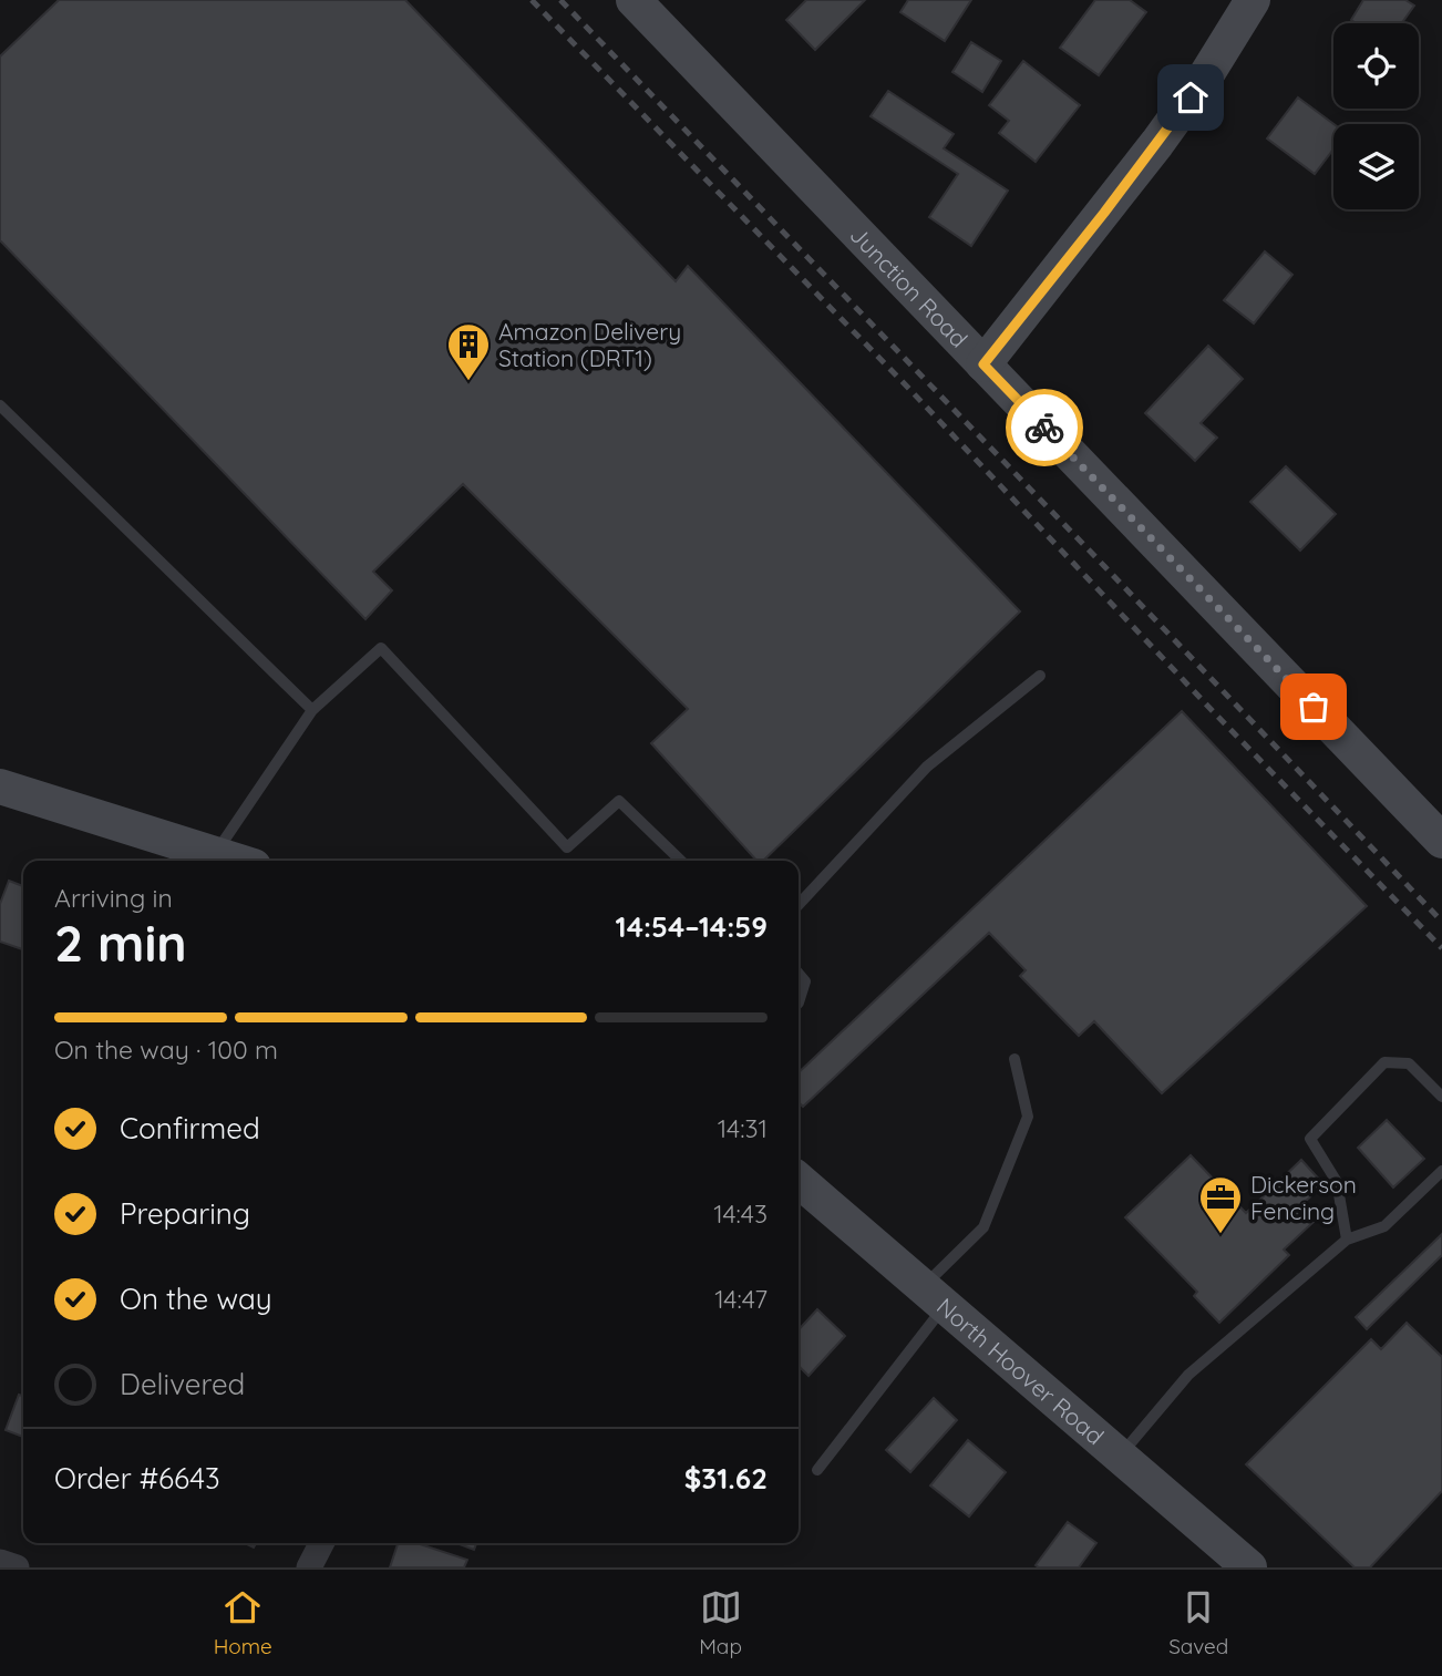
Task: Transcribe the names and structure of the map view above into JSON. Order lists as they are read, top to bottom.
{
  "streets": {
    "street": ["Junction Road", "North Hoover Road"]
  },
  "places": {
    "building": ["Amazon Delivery Station (DRT1)"],
    "office": ["Dickerson Fencing"]
  },
  "page": {
    "heading": ["2 min", "Arriving in", "14:54–14:59"],
    "panel": ["Order #6643", "$31.62"],
    "bar": "On the way · 100 m",
    "list": [
      ["Confirmed", "14:31"],
      ["Preparing", "14:43"],
      ["On the way", "14:47"],
      "Delivered"
    ],
    "tabs": ["Home", "Map", "Saved"]
  }
}
